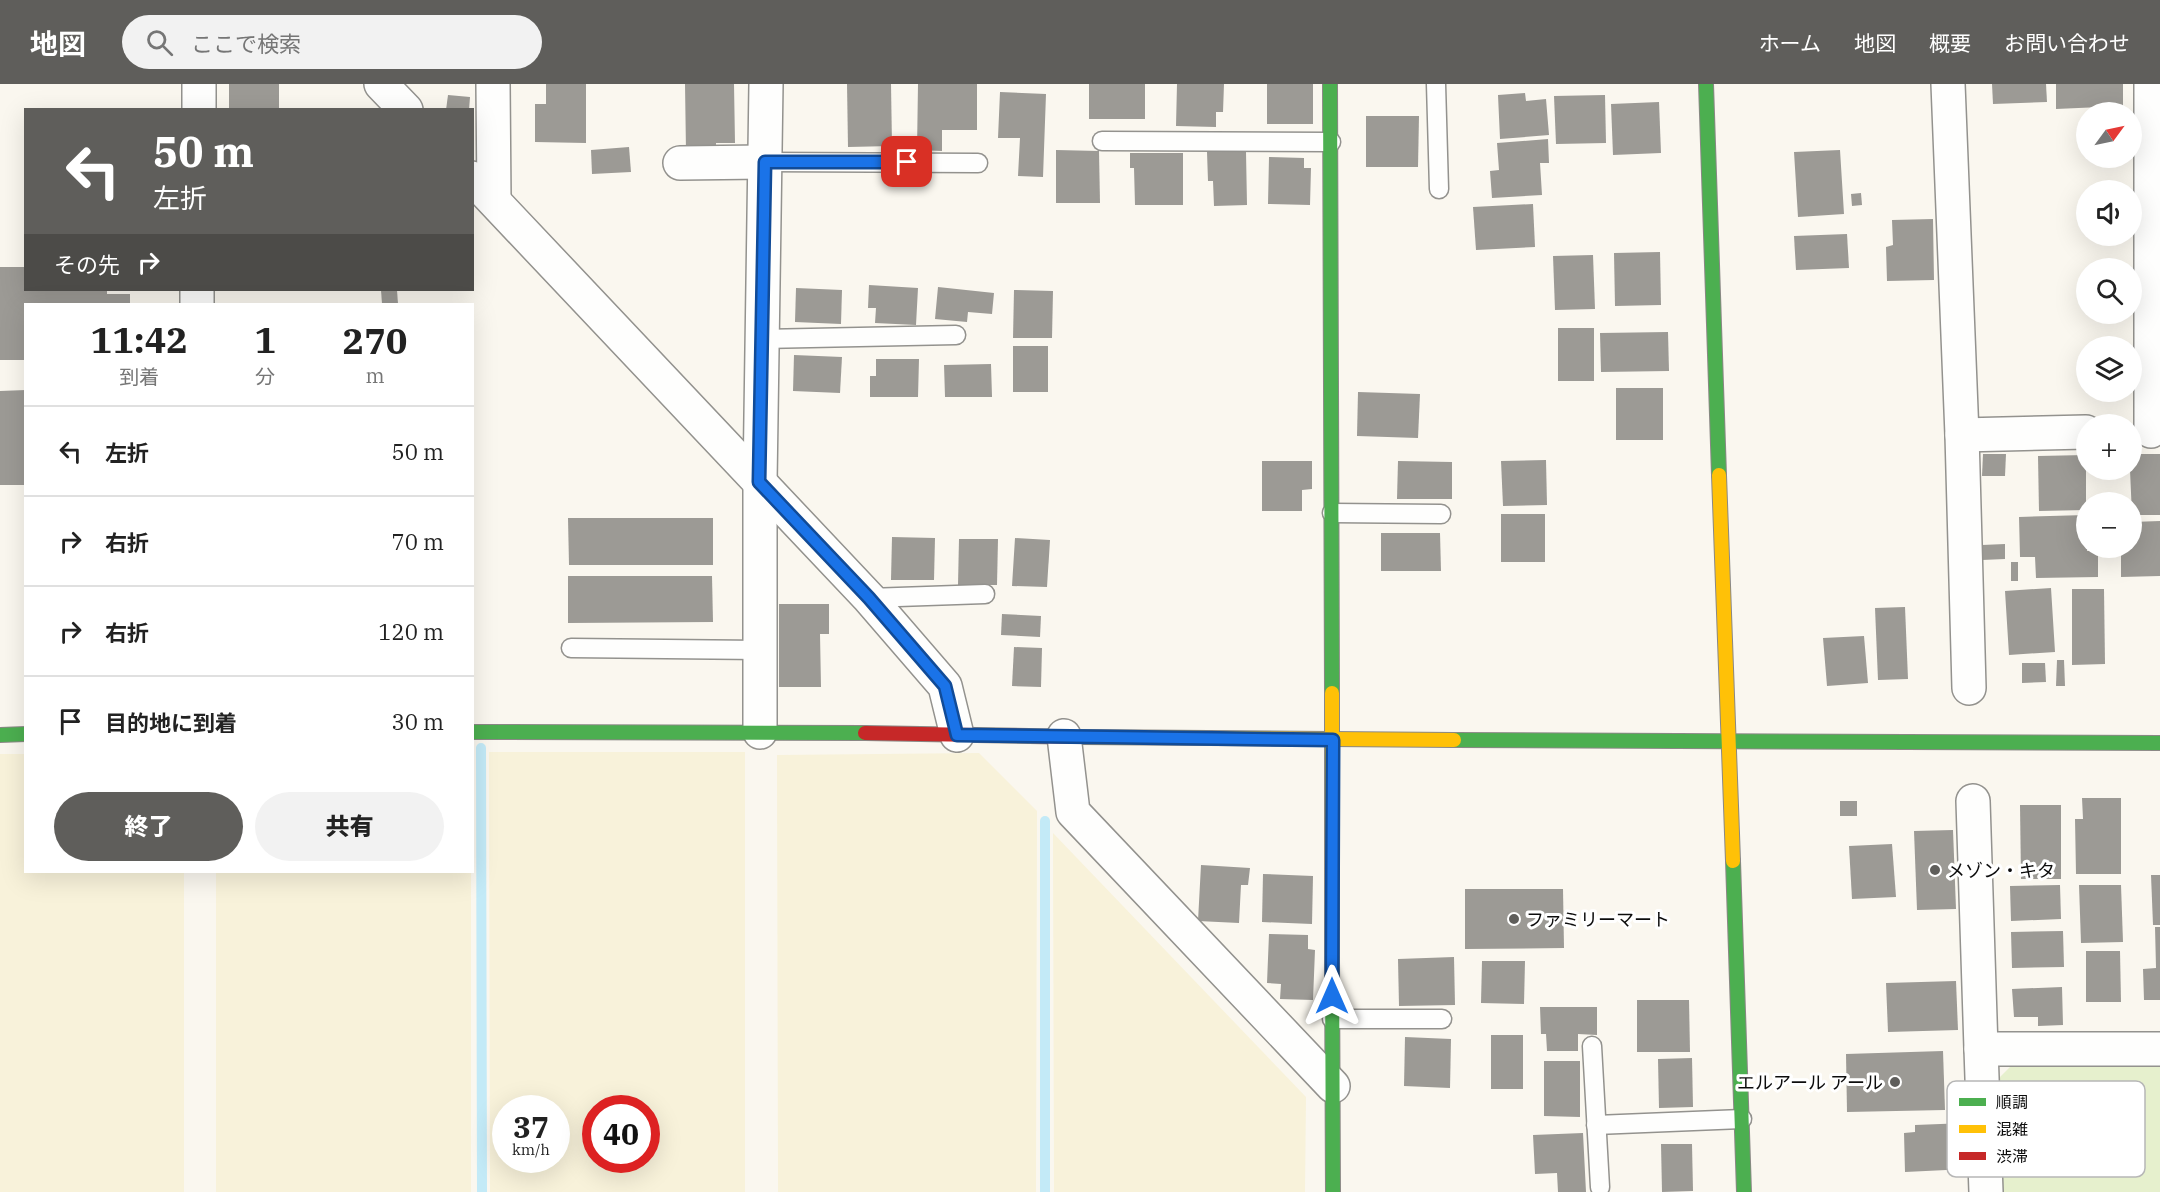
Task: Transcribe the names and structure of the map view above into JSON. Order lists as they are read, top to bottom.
{
  "places": ["メゾン・キタ", "ファミリーマート", "エルアール アール"],
  "legend": ["順調", "混雑", "渋滞"],
  "north": "top right",
  "page": {
    "header": "地図",
    "search": "ここで検索",
    "nav": [
      "ホーム",
      "地図",
      "概要",
      "お問い合わせ"
    ],
    "map_buttons": ["+", "−"],
    "turn": ["50 m", "左折"],
    "then": "その先",
    "eta": [
      "11:42",
      "到着",
      "1",
      "分",
      "270",
      "m"
    ],
    "list": [
      {
        "name": "左折",
        "value": "50 m"
      },
      {
        "name": "右折",
        "value": "70 m"
      },
      {
        "name": "右折",
        "value": "120 m"
      },
      {
        "name": "目的地に到着",
        "value": "30 m"
      }
    ],
    "buttons": ["終了", "共有"],
    "speed": "37 km/h",
    "limit": "40"
  }
}
